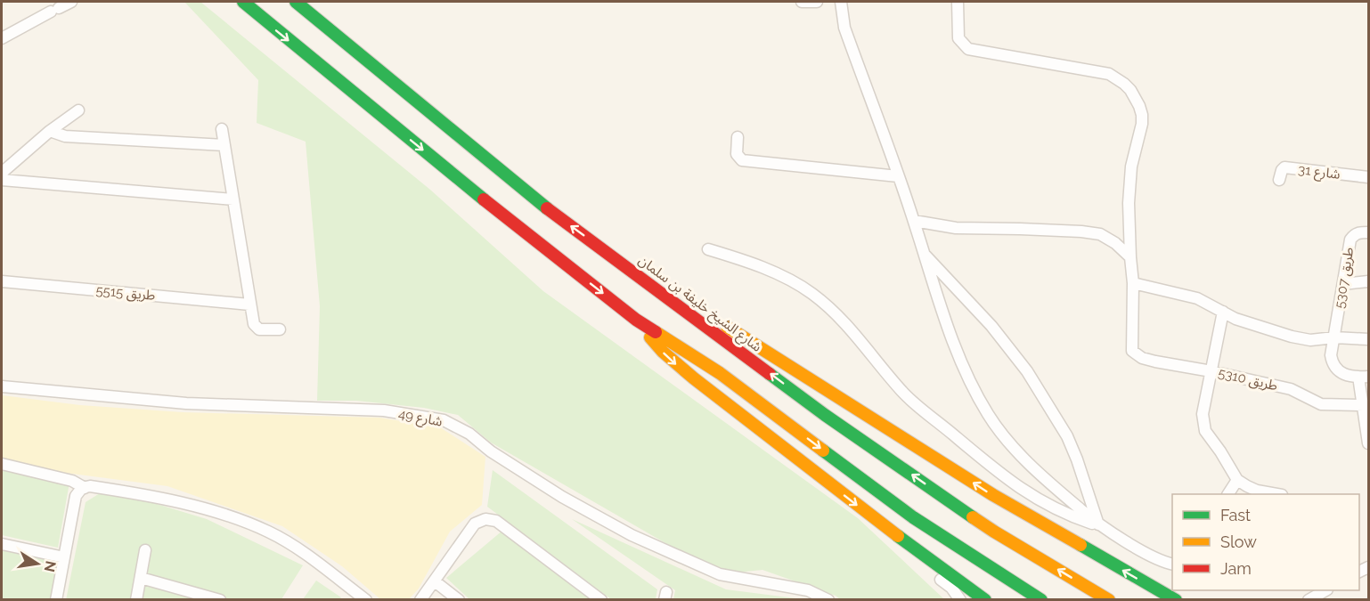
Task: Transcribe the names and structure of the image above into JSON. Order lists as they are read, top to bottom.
{
  "streets": {
    "highway": ["شارع الشيخ خليفة بن سلمان"],
    "street": [
      "شارع 31",
      "طريق 5307",
      "طريق 5515",
      "طريق 5310",
      "شارع 49"
    ]
  },
  "legend": ["Fast", "Slow", "Jam"],
  "north": "right"
}
